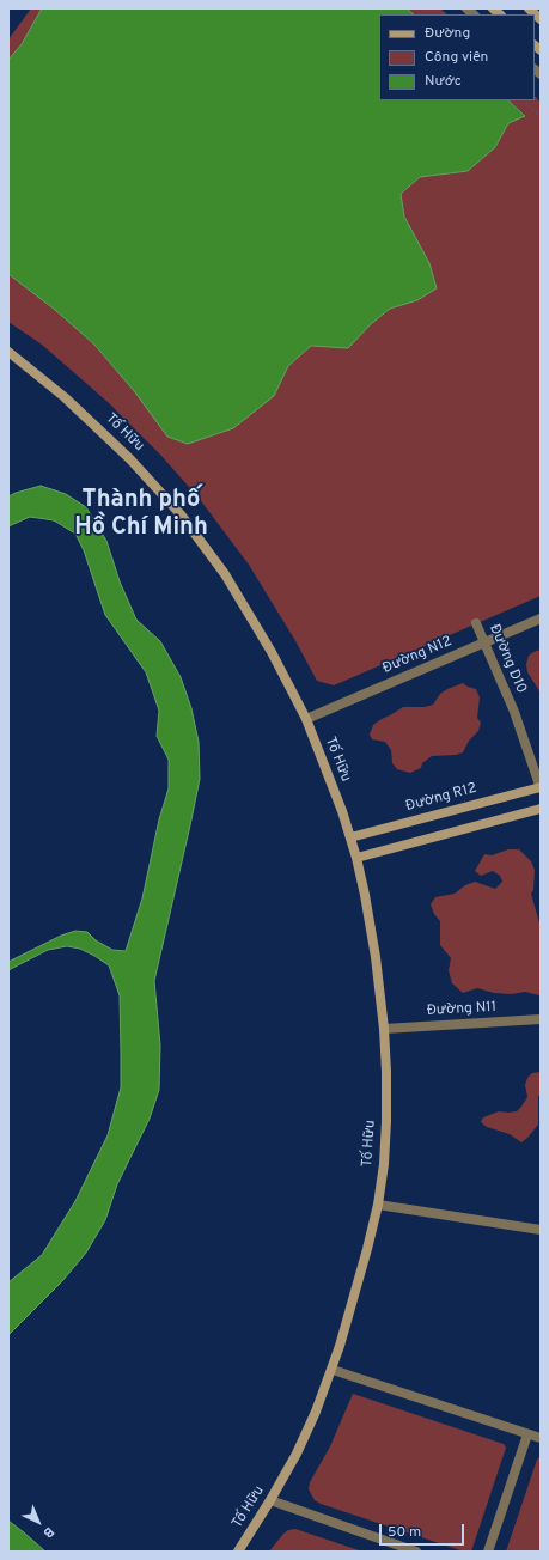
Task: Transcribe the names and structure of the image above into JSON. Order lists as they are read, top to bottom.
{
  "streets": {
    "main road": ["Tố Hữu", "Đường R12"],
    "street": ["Đường N12", "Đường D10", "Đường N11"]
  },
  "crossings": [
    ["Tố Hữu", "Đường N12"],
    ["Tố Hữu", "Đường R12"],
    ["Tố Hữu", "Đường N11"],
    ["Đường N12", "Đường D10"],
    ["Đường D10", "Đường R12"]
  ],
  "districts": ["Thành phố Hồ Chí Minh"],
  "legend": ["Đường", "Công viên", "Nước"],
  "scale_bar": "50 m",
  "north": "bottom right"
}
